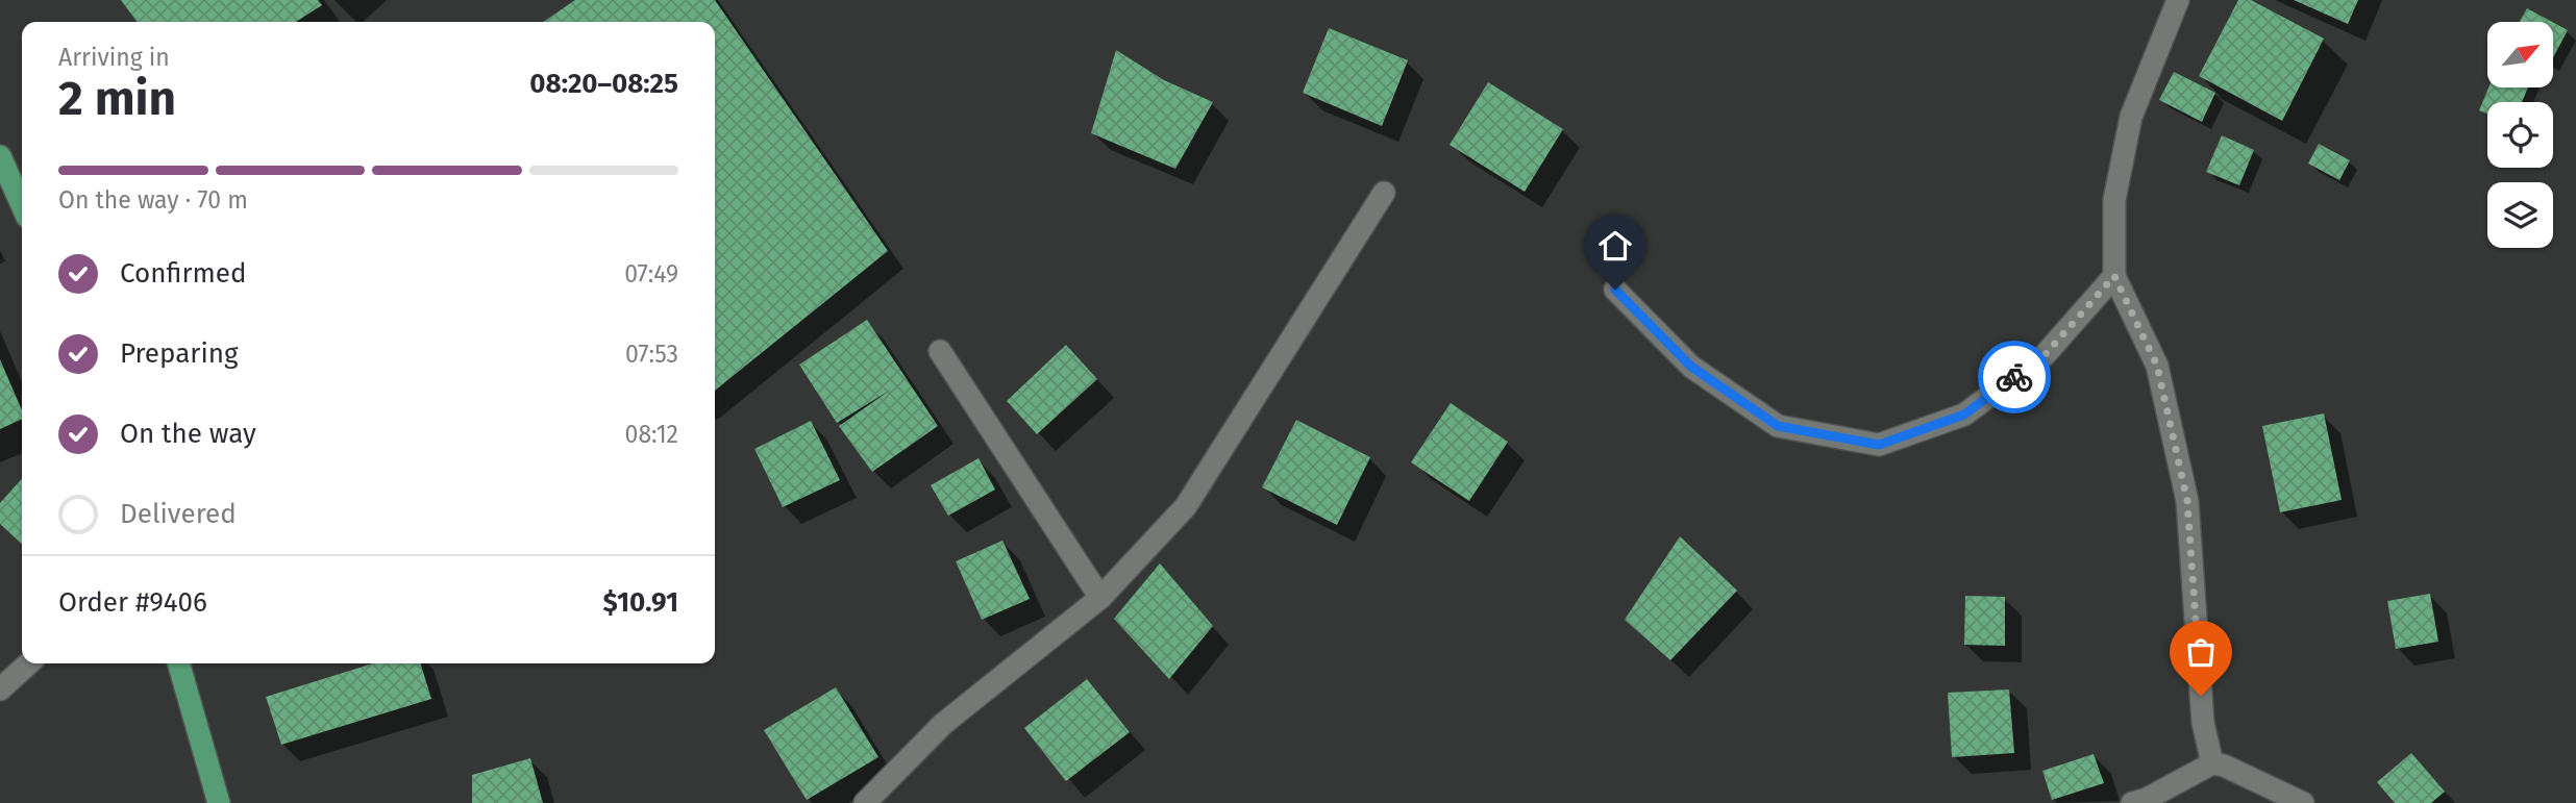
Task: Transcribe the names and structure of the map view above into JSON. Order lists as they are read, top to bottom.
{
  "north": "top right",
  "page": {
    "heading": ["2 min", "Arriving in", "08:20–08:25"],
    "panel": ["Order #9406", "$10.91"],
    "bar": "On the way · 70 m",
    "list": [
      ["Confirmed", "07:49"],
      ["Preparing", "07:53"],
      ["On the way", "08:12"],
      "Delivered"
    ]
  }
}
